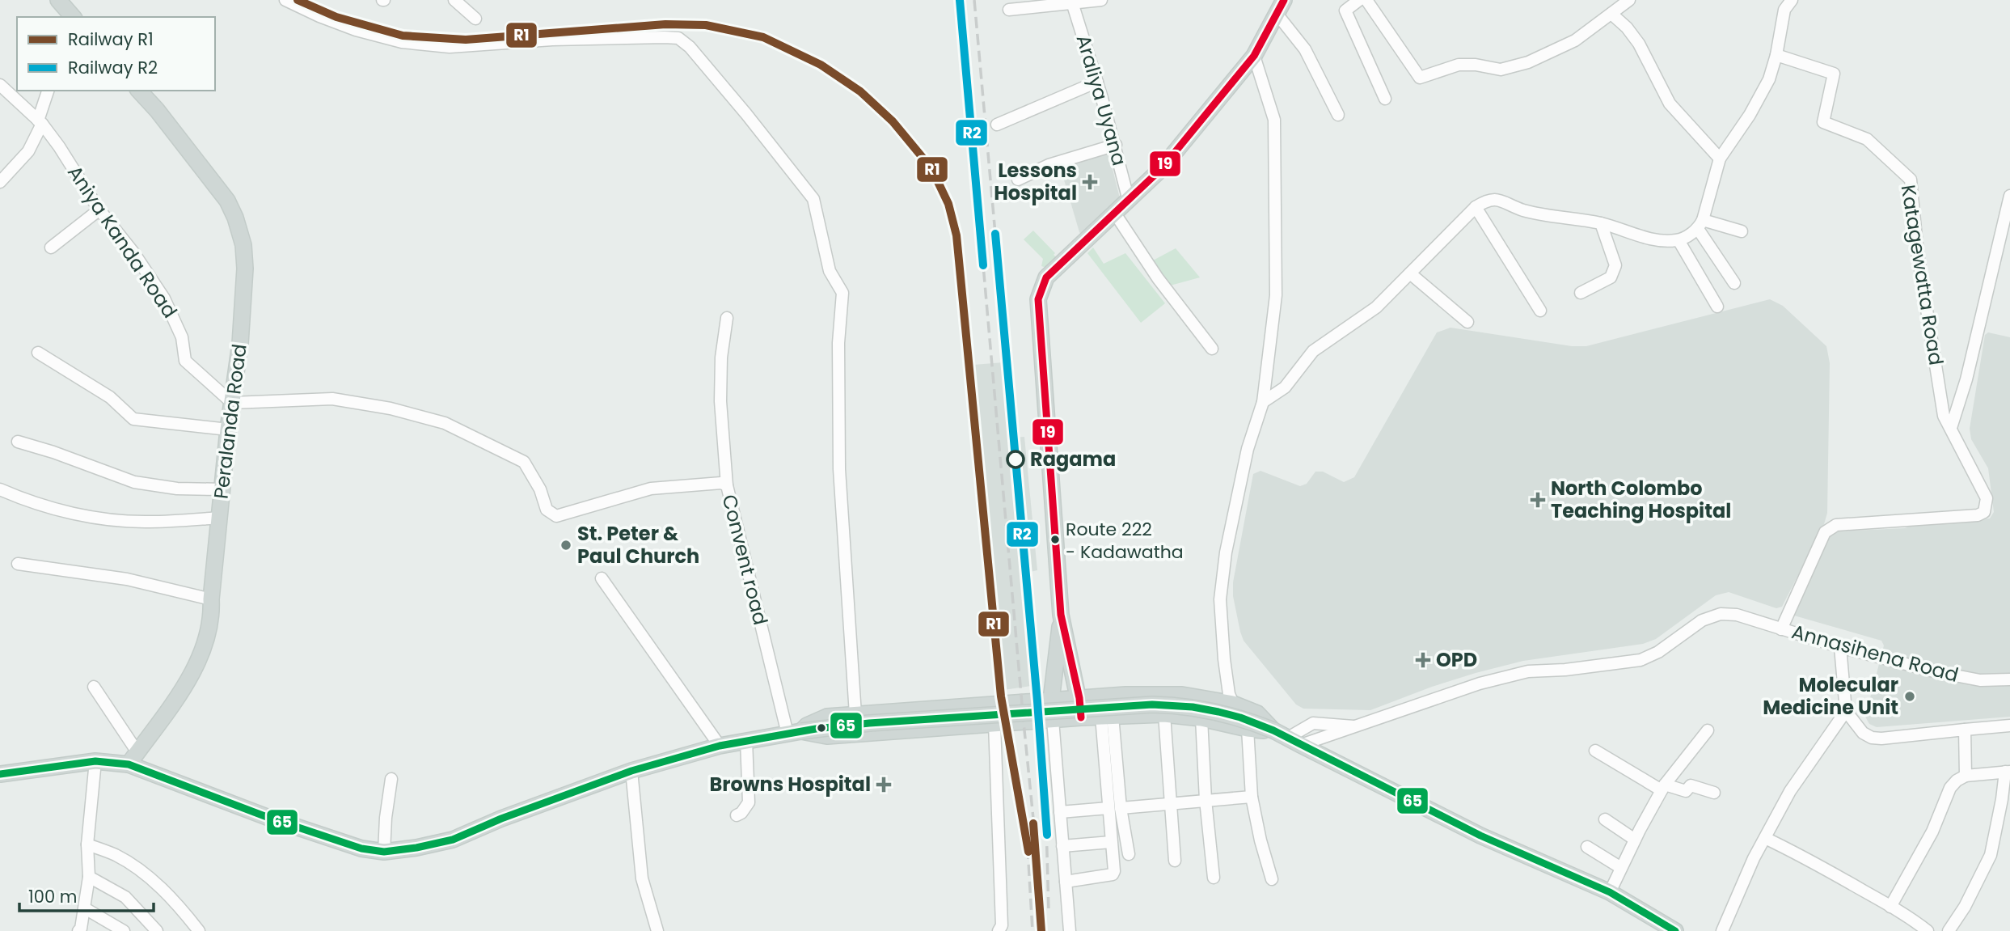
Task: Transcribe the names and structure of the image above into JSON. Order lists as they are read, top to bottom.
{
  "streets": {
    "main road": ["Peralanda Road"],
    "street": [
      "Araliya Uyana",
      "Aniya Kanda Road",
      "Katagewatta Road",
      "Convent road",
      "Annasihena Road"
    ]
  },
  "crossings": [
    ["Aniya Kanda Road", "Peralanda Road"],
    ["Aniya Kanda Road", "Convent road"],
    ["Katagewatta Road", "Annasihena Road"],
    ["Peralanda Road", "Convent road"]
  ],
  "places": {
    "health": [
      "Lessons Hospital",
      "North Colombo Teaching Hospital",
      "OPD",
      "Browns Hospital"
    ],
    "other": [
      "Ragama",
      "Route 222 - Kadawatha",
      "St. Peter & Paul Church",
      "Molecular Medicine Unit"
    ]
  },
  "lines": [
    "rail line R1",
    "rail line R2",
    "transit line 19",
    "transit line 65"
  ],
  "legend": ["Railway R1", "Railway R2"],
  "scale_bar": "100 m"
}
